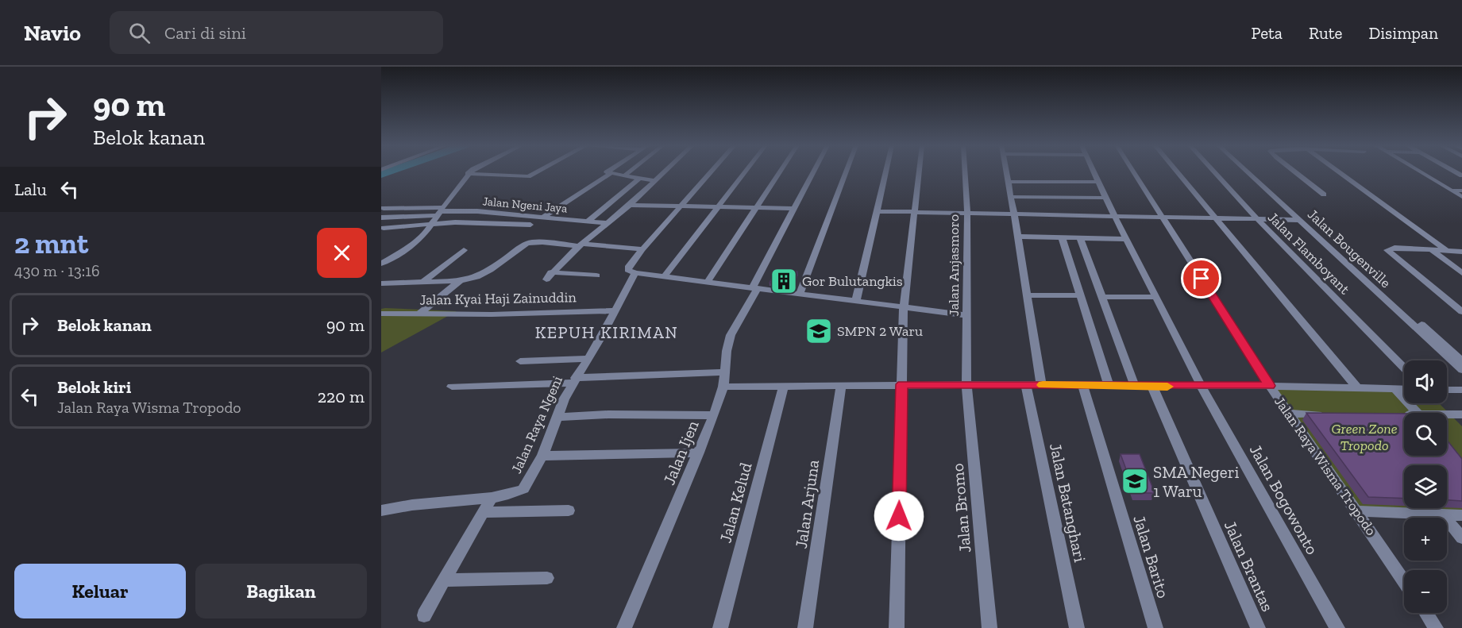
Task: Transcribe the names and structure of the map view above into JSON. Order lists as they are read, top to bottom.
{
  "streets": {
    "street": [
      "Jalan Ngeni Jaya",
      "Jalan Bougenville",
      "Jalan Flamboyant",
      "Jalan Anjasmoro",
      "Jalan Kyai Haji Zainuddin",
      "Jalan Raya Ngeni",
      "Jalan Ijen",
      "Jalan Raya Wisma Tropodo",
      "Jalan Bogowonto",
      "Jalan Kelud",
      "Jalan Batanghari",
      "Jalan Arjuna",
      "Jalan Bromo",
      "Jalan Barito",
      "Jalan Brantas"
    ]
  },
  "crossings": [
    ["Jalan Anjasmoro", "Jalan Bromo"],
    ["Jalan Kyai Haji Zainuddin", "Jalan Raya Ngeni"]
  ],
  "districts": ["KEPUH KIRIMAN"],
  "parks": ["Green Zone Tropodo"],
  "places": {
    "building": ["Gor Bulutangkis"],
    "school or university": ["SMPN 2 Waru", "SMA Negeri 1 Waru"]
  },
  "page": {
    "header": "Navio",
    "search": "Cari di sini",
    "nav": ["Peta", "Rute", "Disimpan"],
    "turn": ["90 m", "Belok kanan"],
    "then": "Lalu",
    "heading": ["2 mnt", "430 m · 13:16"],
    "list": [
      {
        "name": "Belok kanan",
        "value": "90 m"
      },
      {
        "name": "Belok kiri",
        "note": "Jalan Raya Wisma Tropodo",
        "value": "220 m"
      }
    ],
    "map_buttons": ["+", "−"],
    "buttons": ["Keluar", "Bagikan"]
  }
}
